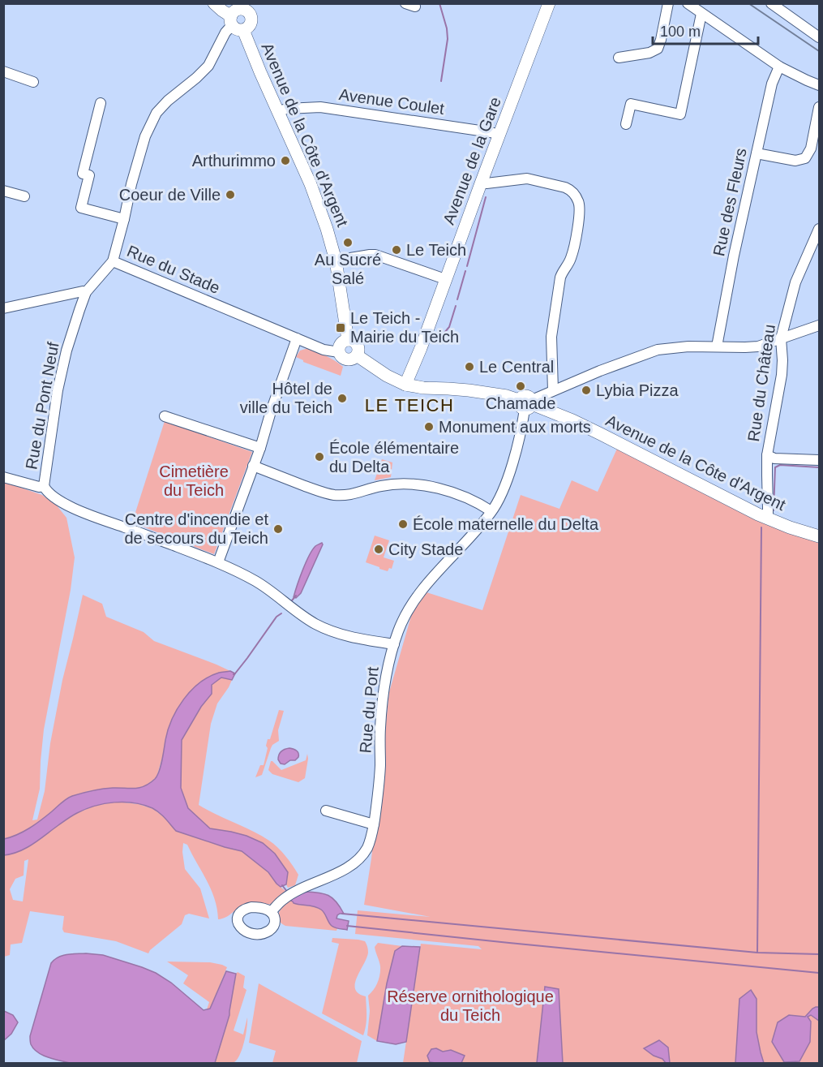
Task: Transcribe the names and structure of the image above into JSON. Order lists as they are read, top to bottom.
{
  "streets": {
    "main road": ["Avenue de la Côte d'Argent", "Avenue de la Gare"],
    "street": [
      "Avenue Coulet",
      "Rue des Fleurs",
      "Rue du Stade",
      "Rue du Château",
      "Rue du Pont Neuf",
      "Rue du Port"
    ]
  },
  "crossings": [
    ["Avenue Coulet", "Avenue de la Côte d'Argent"],
    ["Avenue Coulet", "Avenue de la Gare"],
    ["Avenue de la Côte d'Argent", "Avenue de la Gare"],
    ["Avenue de la Côte d'Argent", "Rue du Stade"],
    ["Avenue de la Côte d'Argent", "Rue du Château"],
    ["Avenue de la Côte d'Argent", "Rue du Port"],
    ["Rue du Stade", "Rue du Pont Neuf"]
  ],
  "districts": ["LE TEICH"],
  "parks": ["Cimetière du Teich", "Réserve ornithologique du Teich"],
  "places": {
    "other": [
      "Arthurimmo",
      "Coeur de Ville",
      "Au Sucré Salé",
      "Le Teich",
      "Le Central",
      "Chamade",
      "Lybia Pizza",
      "Hôtel de ville du Teich",
      "Monument aux morts",
      "École élémentaire du Delta",
      "École maternelle du Delta",
      "Centre d'incendie et de secours du Teich",
      "City Stade"
    ],
    "transit": ["Le Teich - Mairie du Teich"]
  },
  "scale_bar": "100 m"
}
